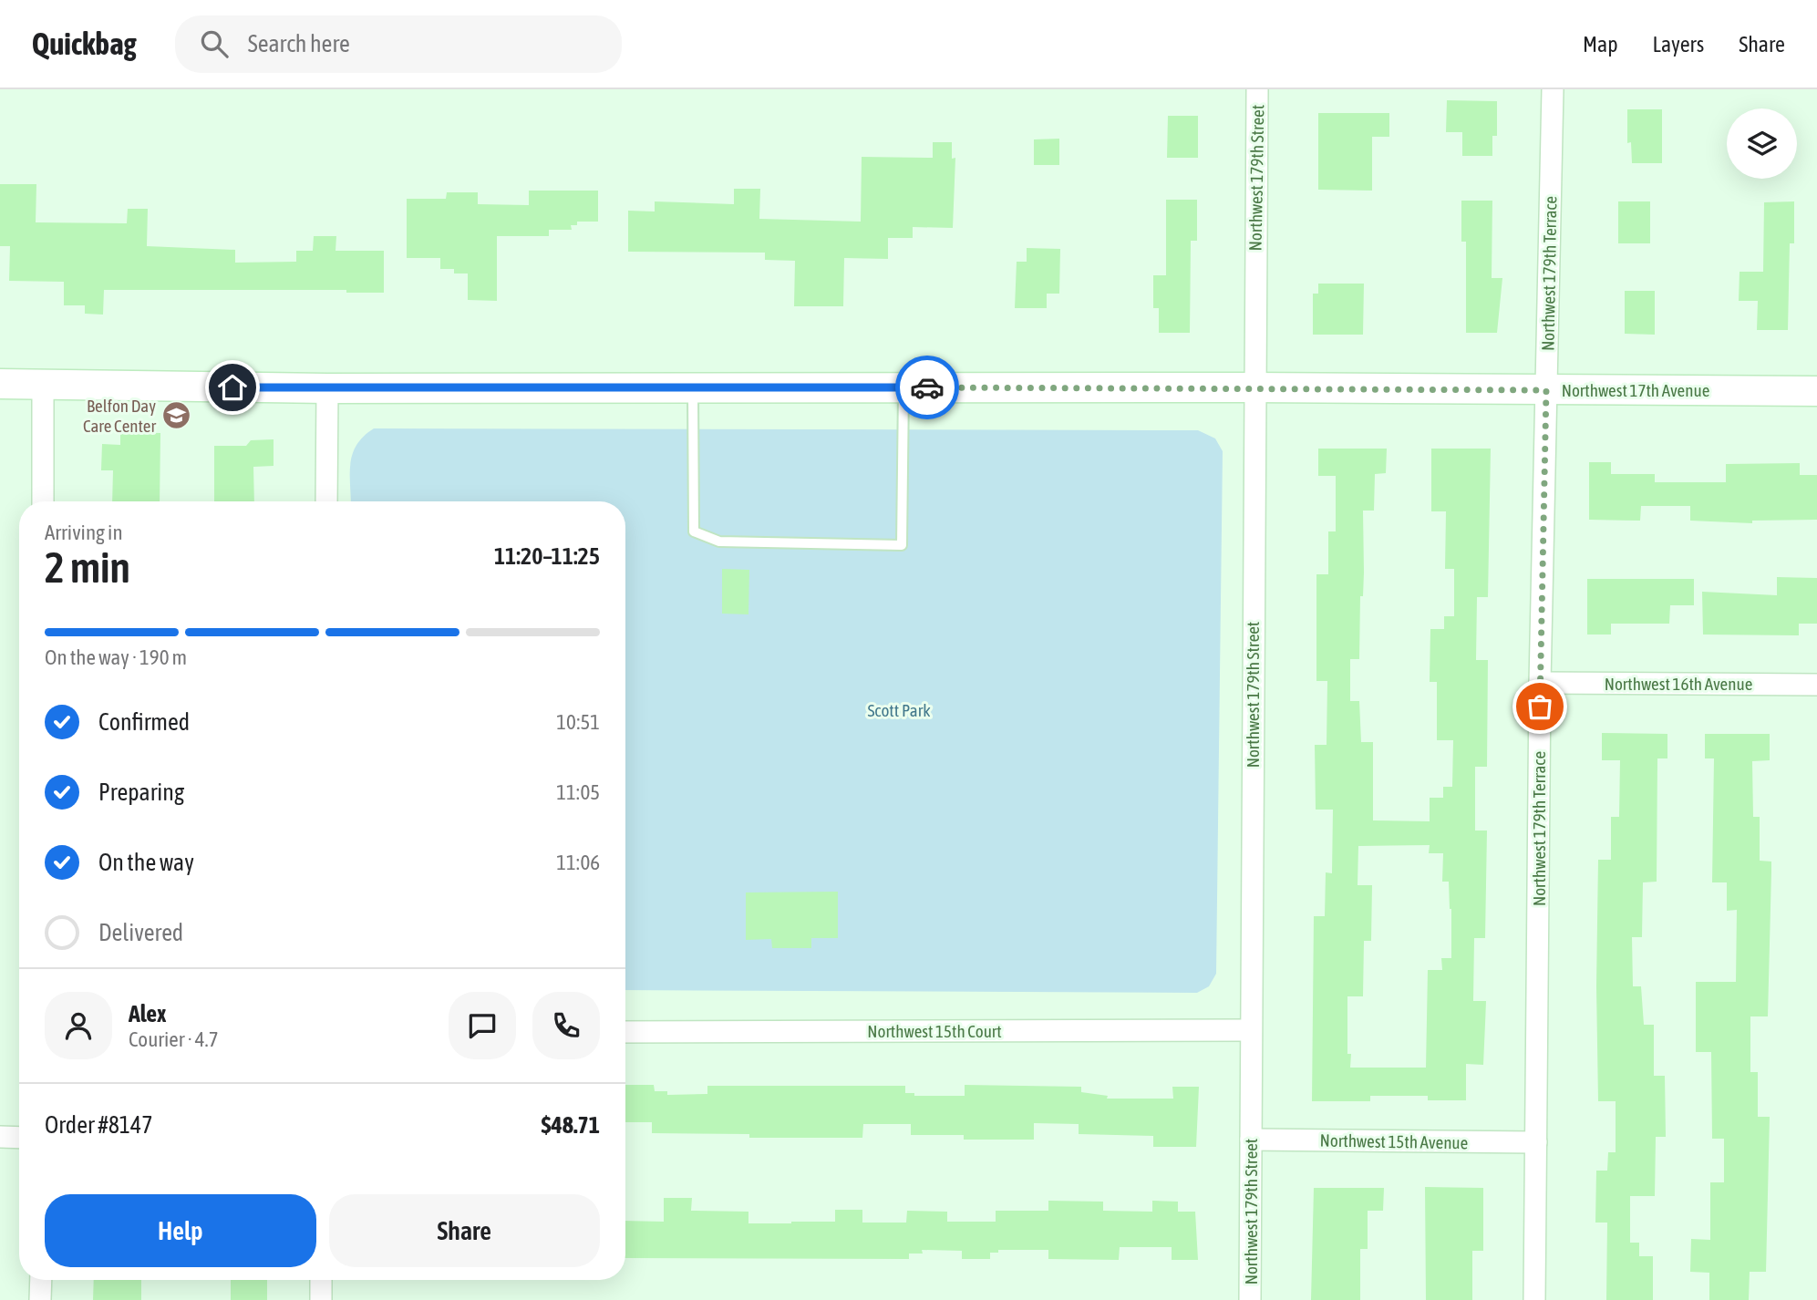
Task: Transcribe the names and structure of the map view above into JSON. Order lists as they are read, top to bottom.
{
  "streets": {
    "street": [
      "Northwest 179th Street",
      "Northwest 179th Terrace",
      "Northwest 17th Avenue",
      "Northwest 16th Avenue",
      "Northwest 15th Court",
      "Northwest 15th Avenue"
    ]
  },
  "crossings": [
    ["Northwest 179th Street", "Northwest 17th Avenue"],
    ["Northwest 179th Street", "Northwest 15th Court"],
    ["Northwest 179th Street", "Northwest 15th Avenue"],
    ["Northwest 179th Terrace", "Northwest 17th Avenue"],
    ["Northwest 179th Terrace", "Northwest 16th Avenue"],
    ["Northwest 179th Terrace", "Northwest 15th Avenue"]
  ],
  "parks": ["Scott Park"],
  "places": {
    "school or university": ["Belfon Day Care Center"]
  },
  "page": {
    "header": "Quickbag",
    "search": "Search here",
    "nav": ["Map", "Layers", "Share"],
    "heading": ["2 min", "Arriving in", "11:20–11:25"],
    "panel": [
      "Alex",
      "Courier · 4.7",
      "Order #8147",
      "$48.71"
    ],
    "bar": "On the way · 190 m",
    "list": [
      ["Confirmed", "10:51"],
      ["Preparing", "11:05"],
      ["On the way", "11:06"],
      "Delivered"
    ],
    "buttons": ["Help", "Share"]
  }
}
